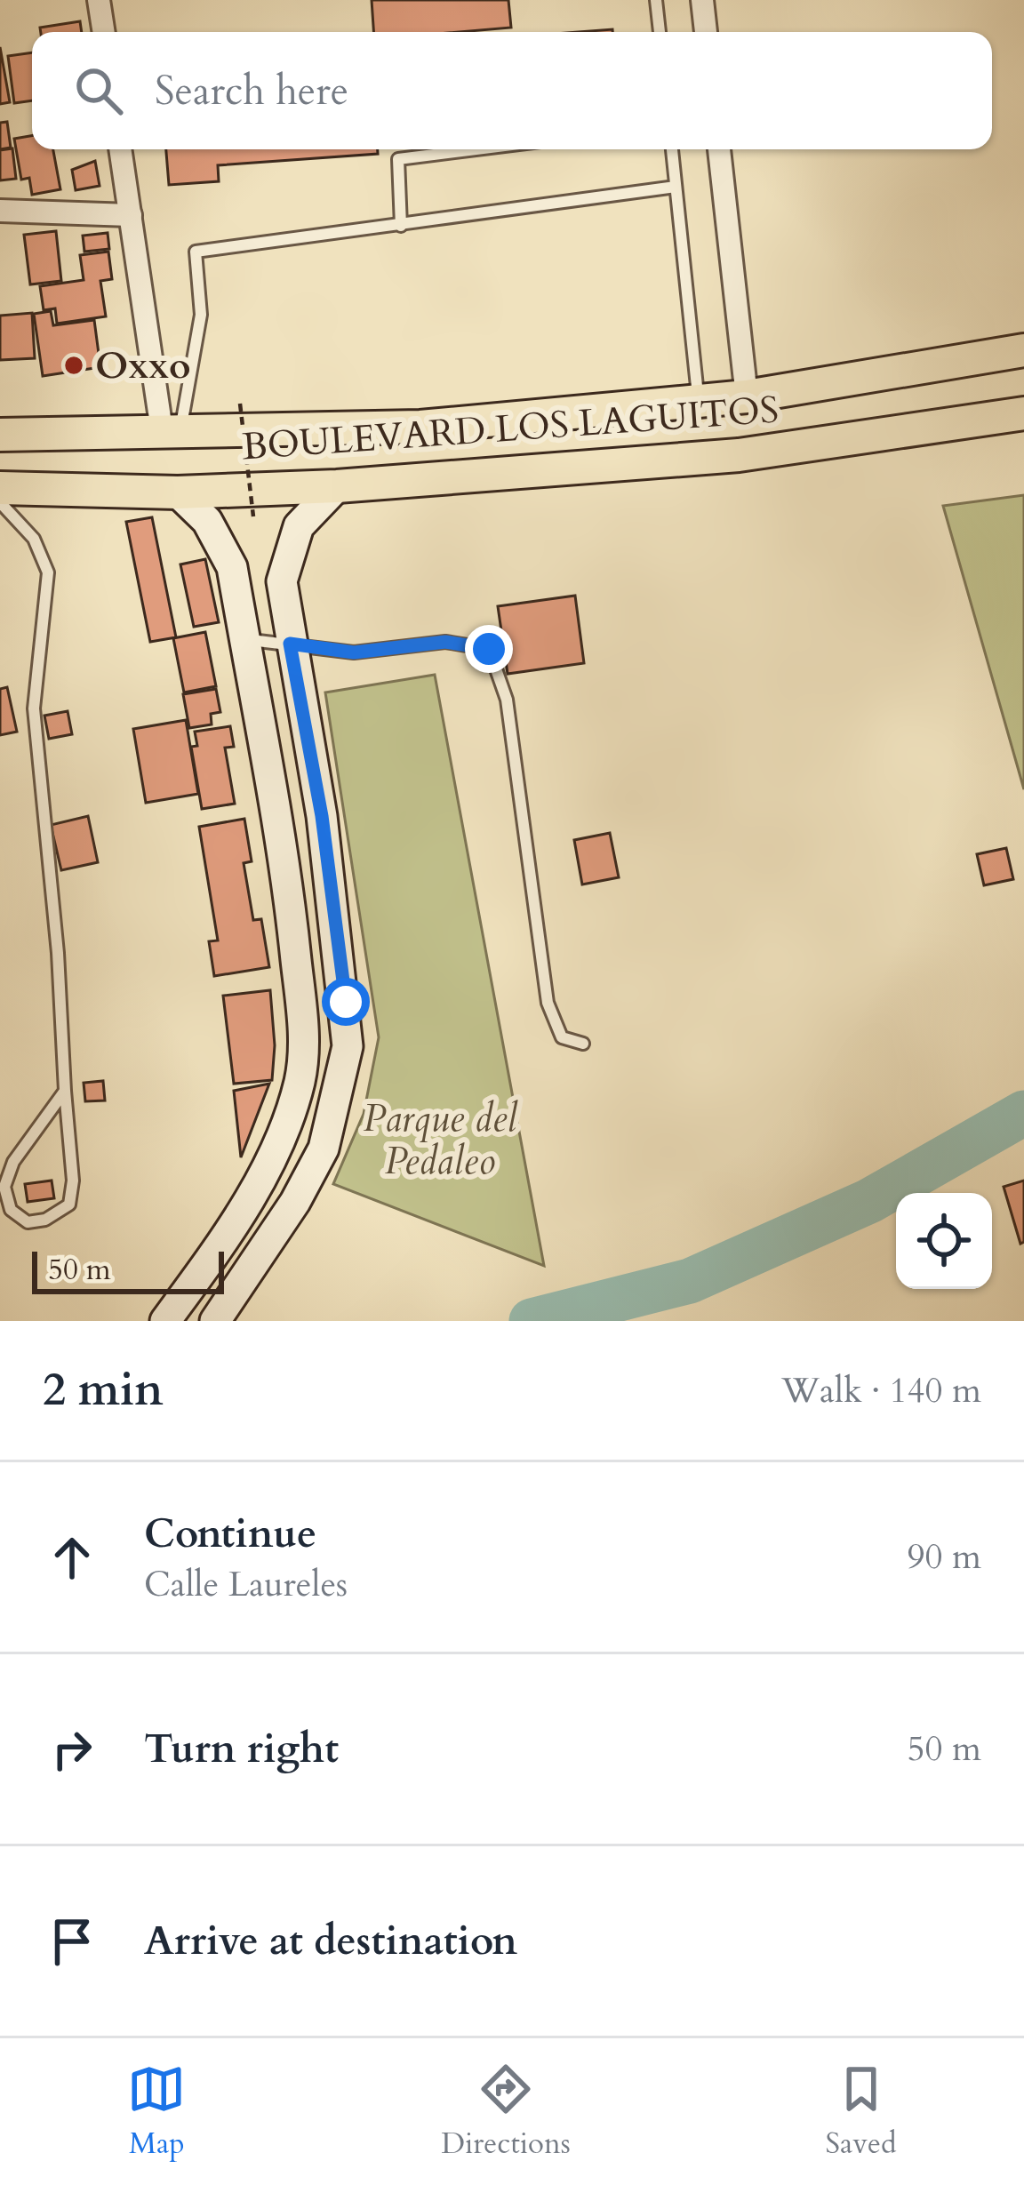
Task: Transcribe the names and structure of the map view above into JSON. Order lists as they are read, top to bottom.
{
  "streets": {
    "main road": ["BOULEVARD LOS LAGUITOS"]
  },
  "parks": ["Parque del Pedaleo"],
  "places": ["Oxxo"],
  "scale_bar": "50 m",
  "page": {
    "search": "Search here",
    "scale": "50 m",
    "heading": ["2 min", "Walk · 140 m"],
    "list": [
      ["Continue", "Calle Laureles", "90 m"],
      ["Turn right", "50 m"],
      "Arrive at destination"
    ],
    "nav": ["Map", "Directions", "Saved"]
  }
}
